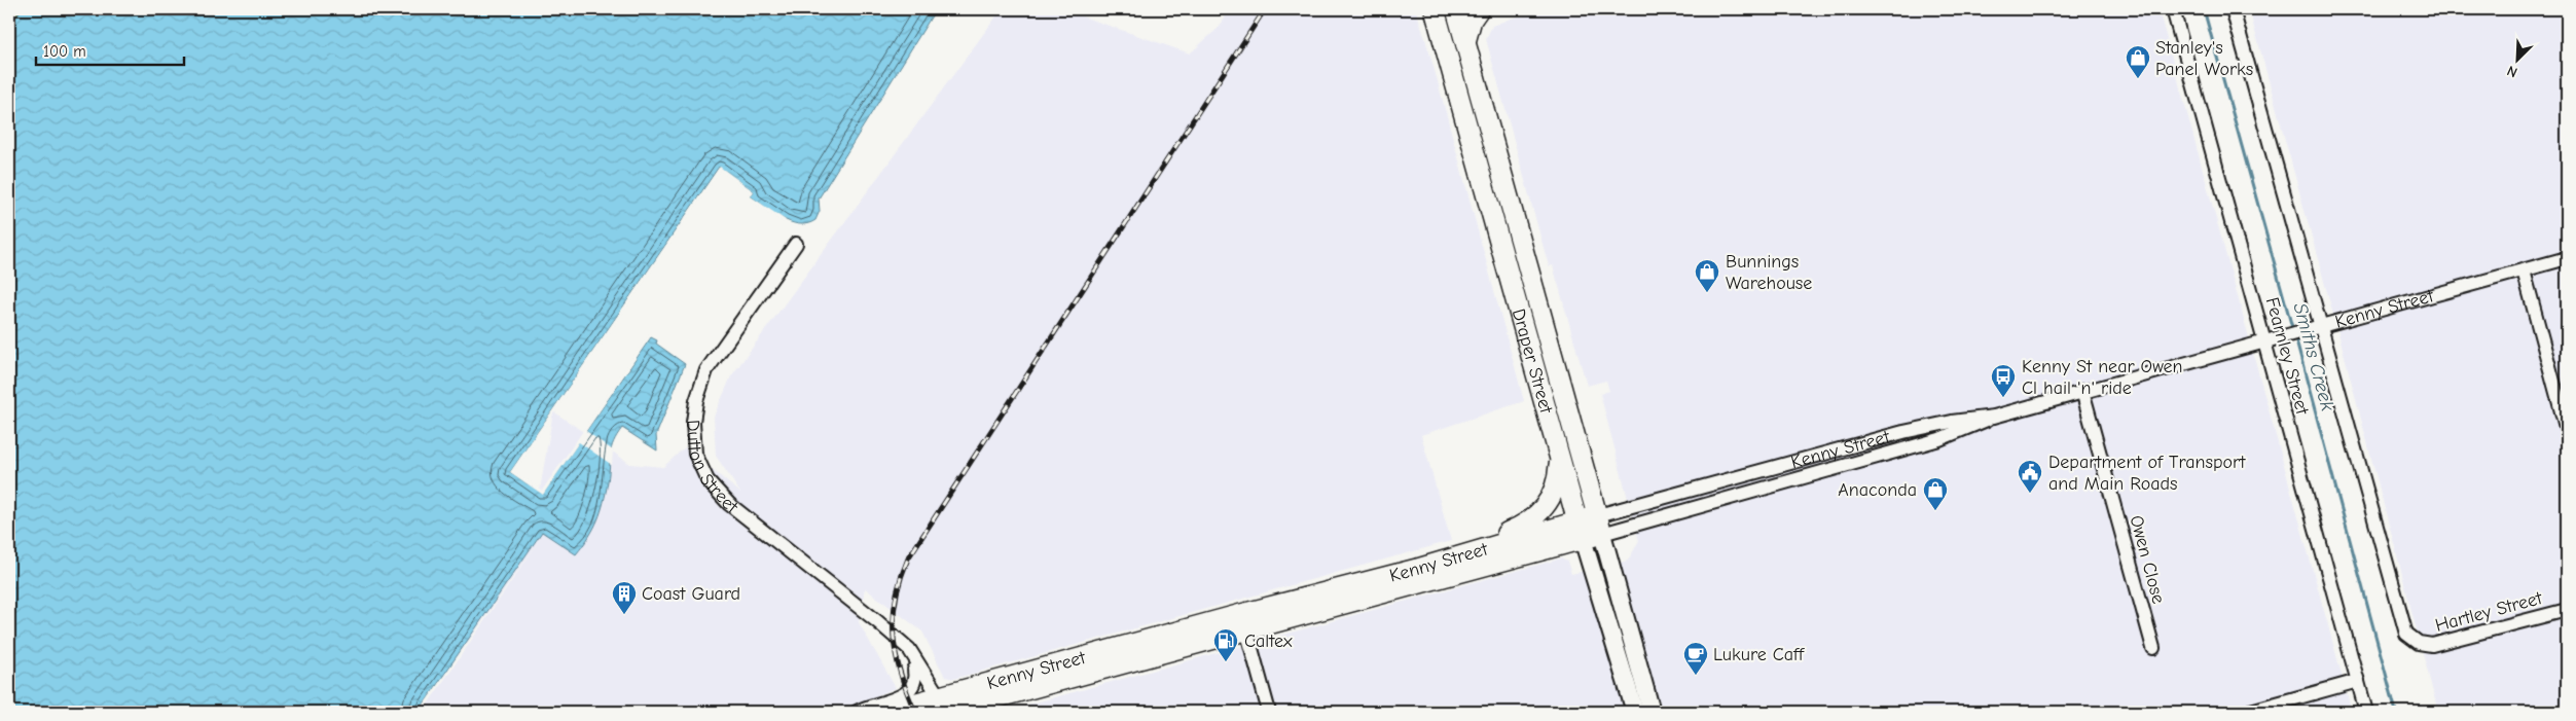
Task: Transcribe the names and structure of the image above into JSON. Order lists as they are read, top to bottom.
{
  "streets": {
    "highway": ["Kenny Street", "Draper Street"],
    "street": [
      "Fearnley Street",
      "Dutton Street",
      "Owen Close",
      "Hartley Street"
    ]
  },
  "crossings": [
    ["Kenny Street", "Fearnley Street"],
    ["Kenny Street", "Draper Street"],
    ["Kenny Street", "Dutton Street"],
    ["Kenny Street", "Owen Close"],
    ["Kenny Street", "Hartley Street"]
  ],
  "water": ["Smiths Creek"],
  "places": {
    "shop": ["Stanley's Panel Works", "Bunnings Warehouse", "Anaconda"],
    "bus stop": ["Kenny St near Owen Cl hail 'n' ride"],
    "public building": ["Department of Transport and Main Roads"],
    "building": ["Coast Guard"],
    "fuel station": ["Caltex"],
    "cafe": ["Lukure Caff"]
  },
  "scale_bar": "100 m",
  "north": "bottom left"
}
